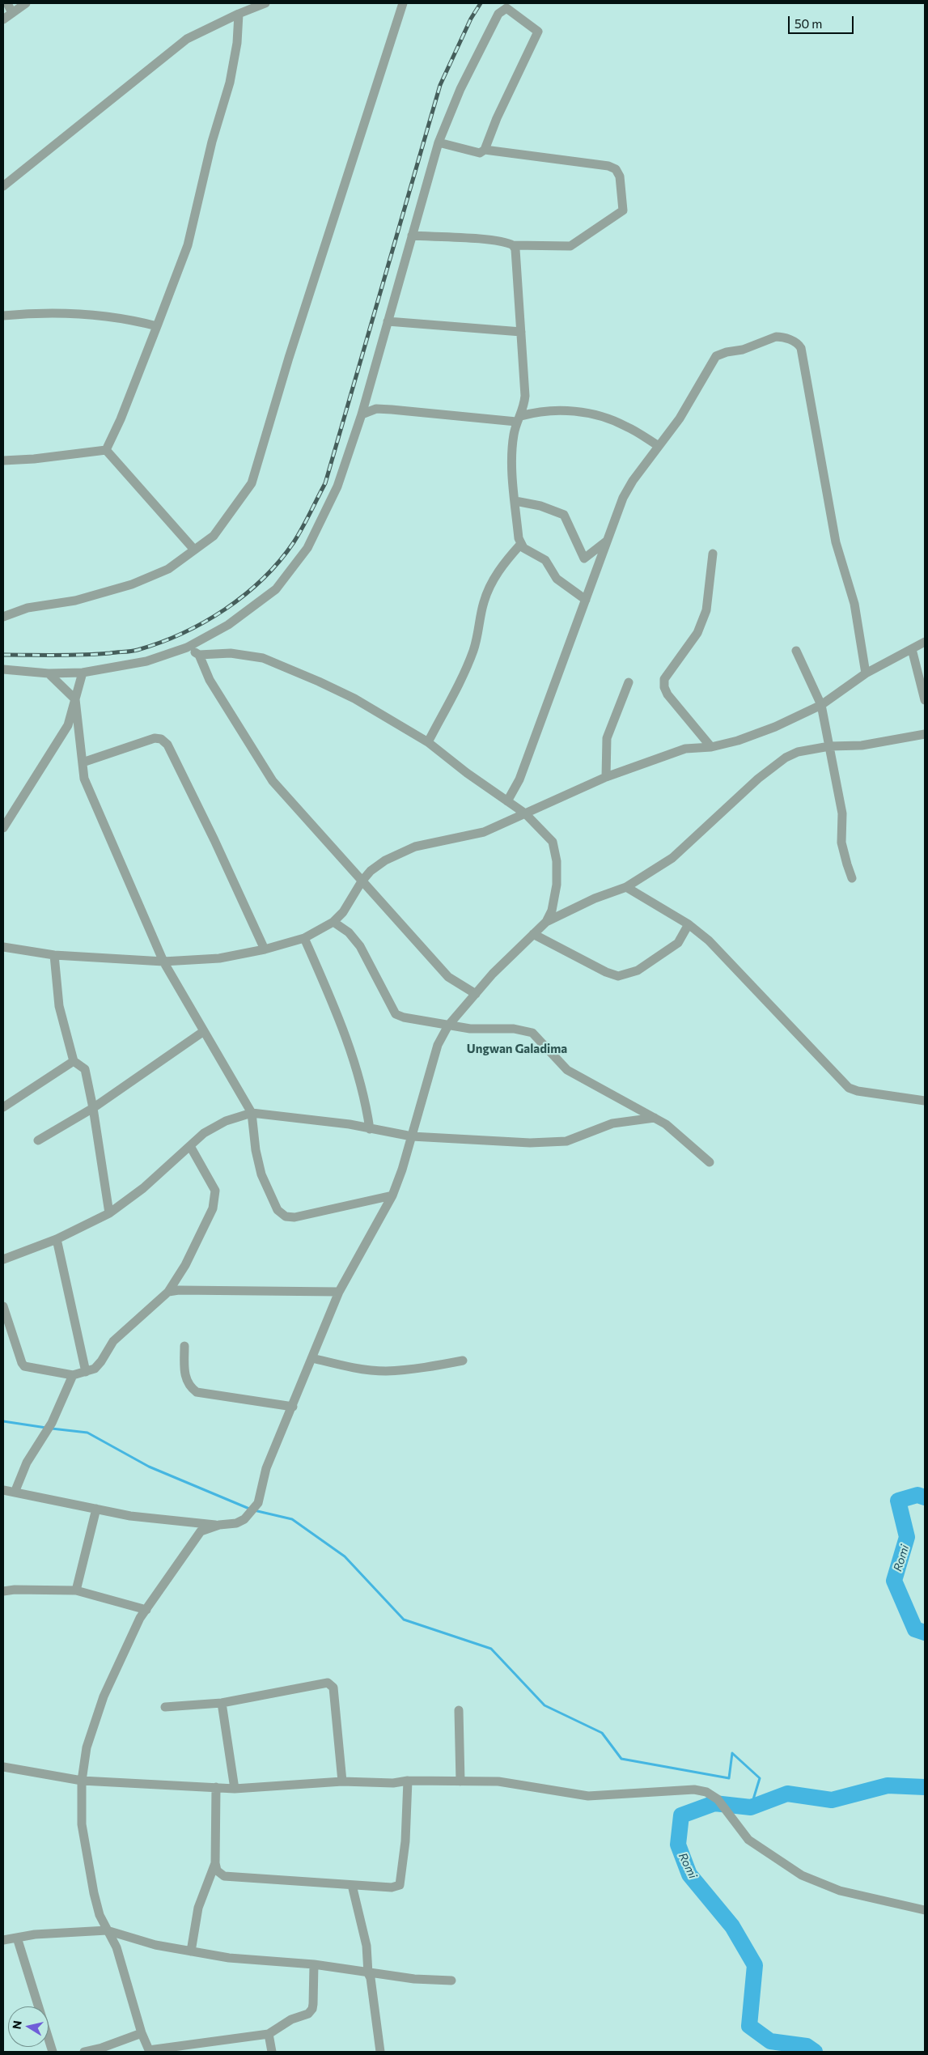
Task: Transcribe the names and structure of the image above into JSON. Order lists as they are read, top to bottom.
{
  "districts": ["Ungwan Galadima"],
  "water": ["Romi"],
  "scale_bar": "50 m",
  "north": "left"
}
